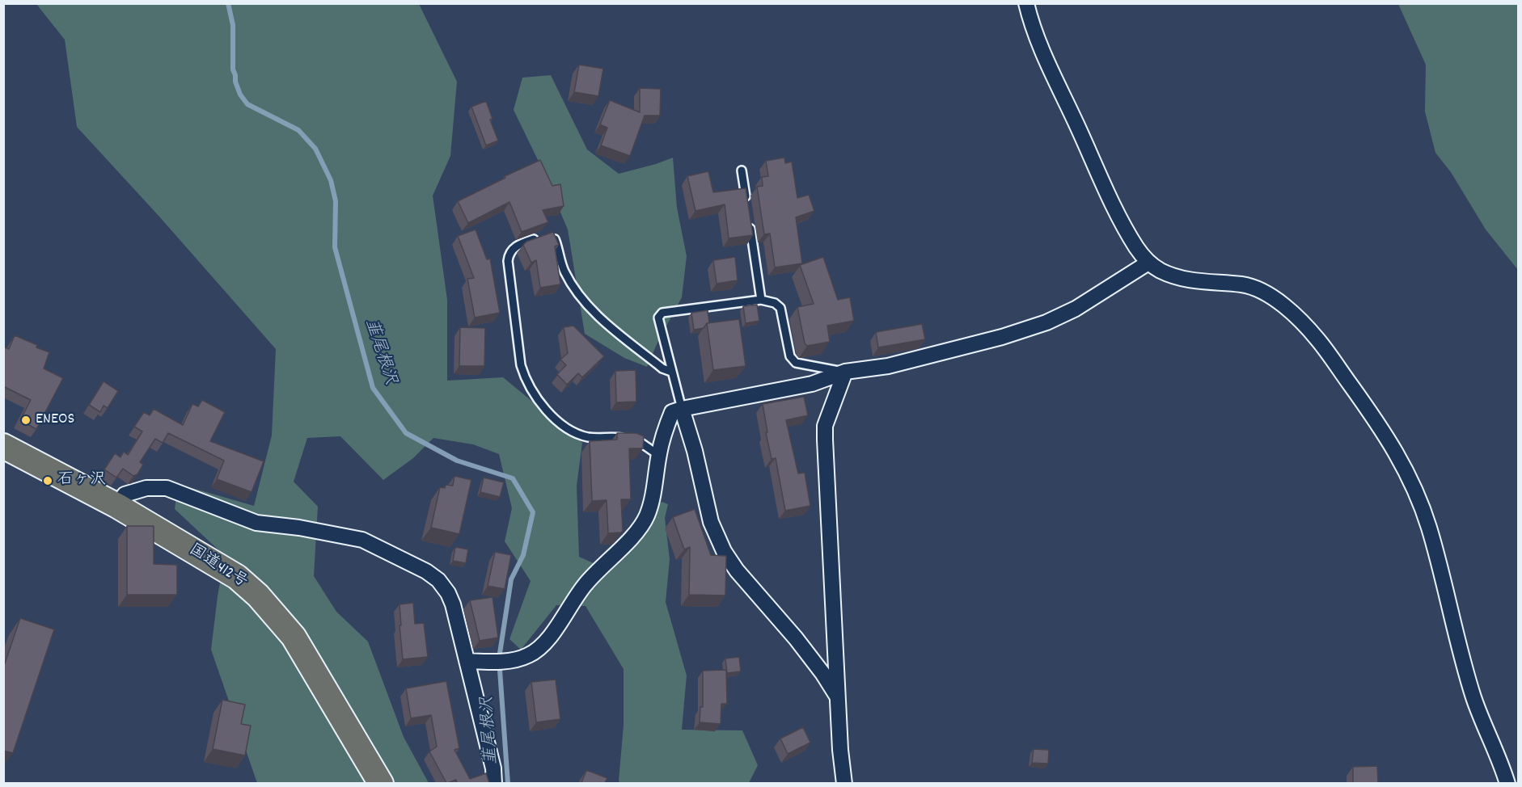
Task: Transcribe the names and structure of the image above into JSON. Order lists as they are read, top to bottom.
{
  "streets": {
    "highway": ["国道412号"]
  },
  "water": ["韮尾根沢"],
  "places": ["ENEOS", "石ヶ沢"]
}
